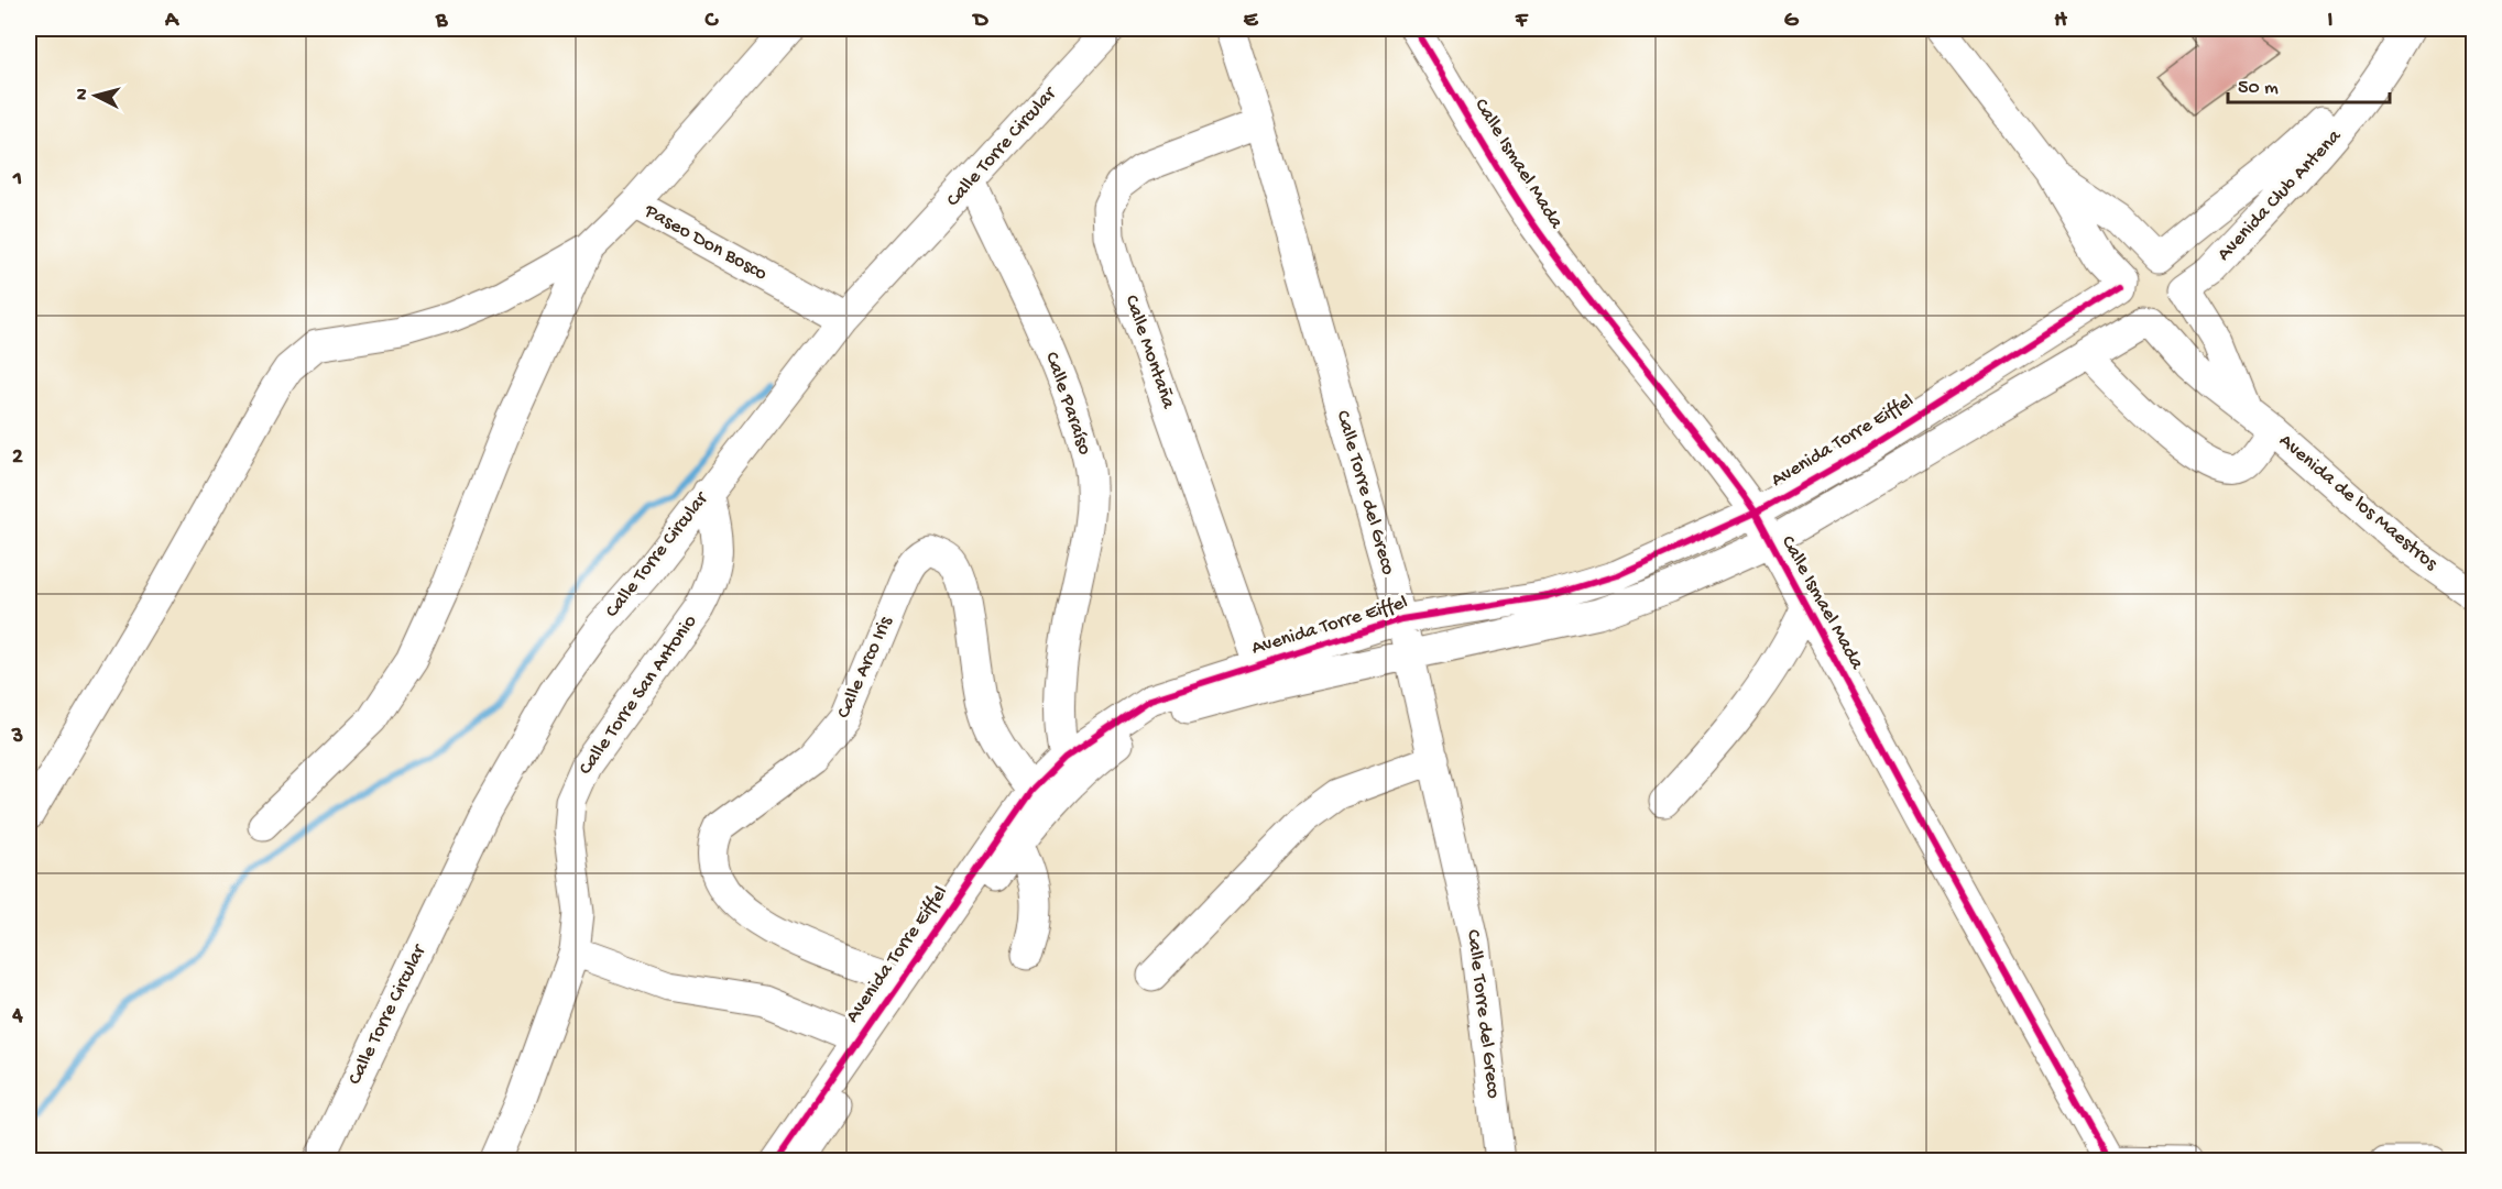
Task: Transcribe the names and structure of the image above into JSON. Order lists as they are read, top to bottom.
{
  "streets": {
    "street": [
      "Calle Torre Circular",
      "Calle Ismael Mada",
      "Avenida Club Antena",
      "Paseo Don Bosco",
      "Calle Montaña",
      "Calle Paraíso",
      "Avenida Torre Eiffel",
      "Calle Torre del Greco",
      "Avenida de los Maestros",
      "Calle Arco Iris",
      "Calle Torre San Antonio"
    ]
  },
  "crossings": [
    ["Calle Torre Circular", "Paseo Don Bosco"],
    ["Calle Torre Circular", "Calle Paraíso"],
    ["Calle Torre Circular", "Calle Torre San Antonio"],
    ["Calle Ismael Mada", "Avenida Torre Eiffel"],
    ["Avenida Club Antena", "Avenida Torre Eiffel"],
    ["Avenida Club Antena", "Avenida de los Maestros"],
    ["Calle Montaña", "Avenida Torre Eiffel"],
    ["Calle Montaña", "Calle Torre del Greco"],
    ["Calle Paraíso", "Avenida Torre Eiffel"],
    ["Avenida Torre Eiffel", "Calle Torre del Greco"],
    ["Avenida Torre Eiffel", "Avenida de los Maestros"],
    ["Avenida Torre Eiffel", "Calle Arco Iris"]
  ],
  "scale_bar": "50 m",
  "north": "left",
  "grid": {
    "columns": [
      "A",
      "B",
      "C",
      "D",
      "E",
      "F",
      "G",
      "H",
      "I"
    ],
    "rows": [
      "1",
      "2",
      "3",
      "4"
    ]
  }
}
